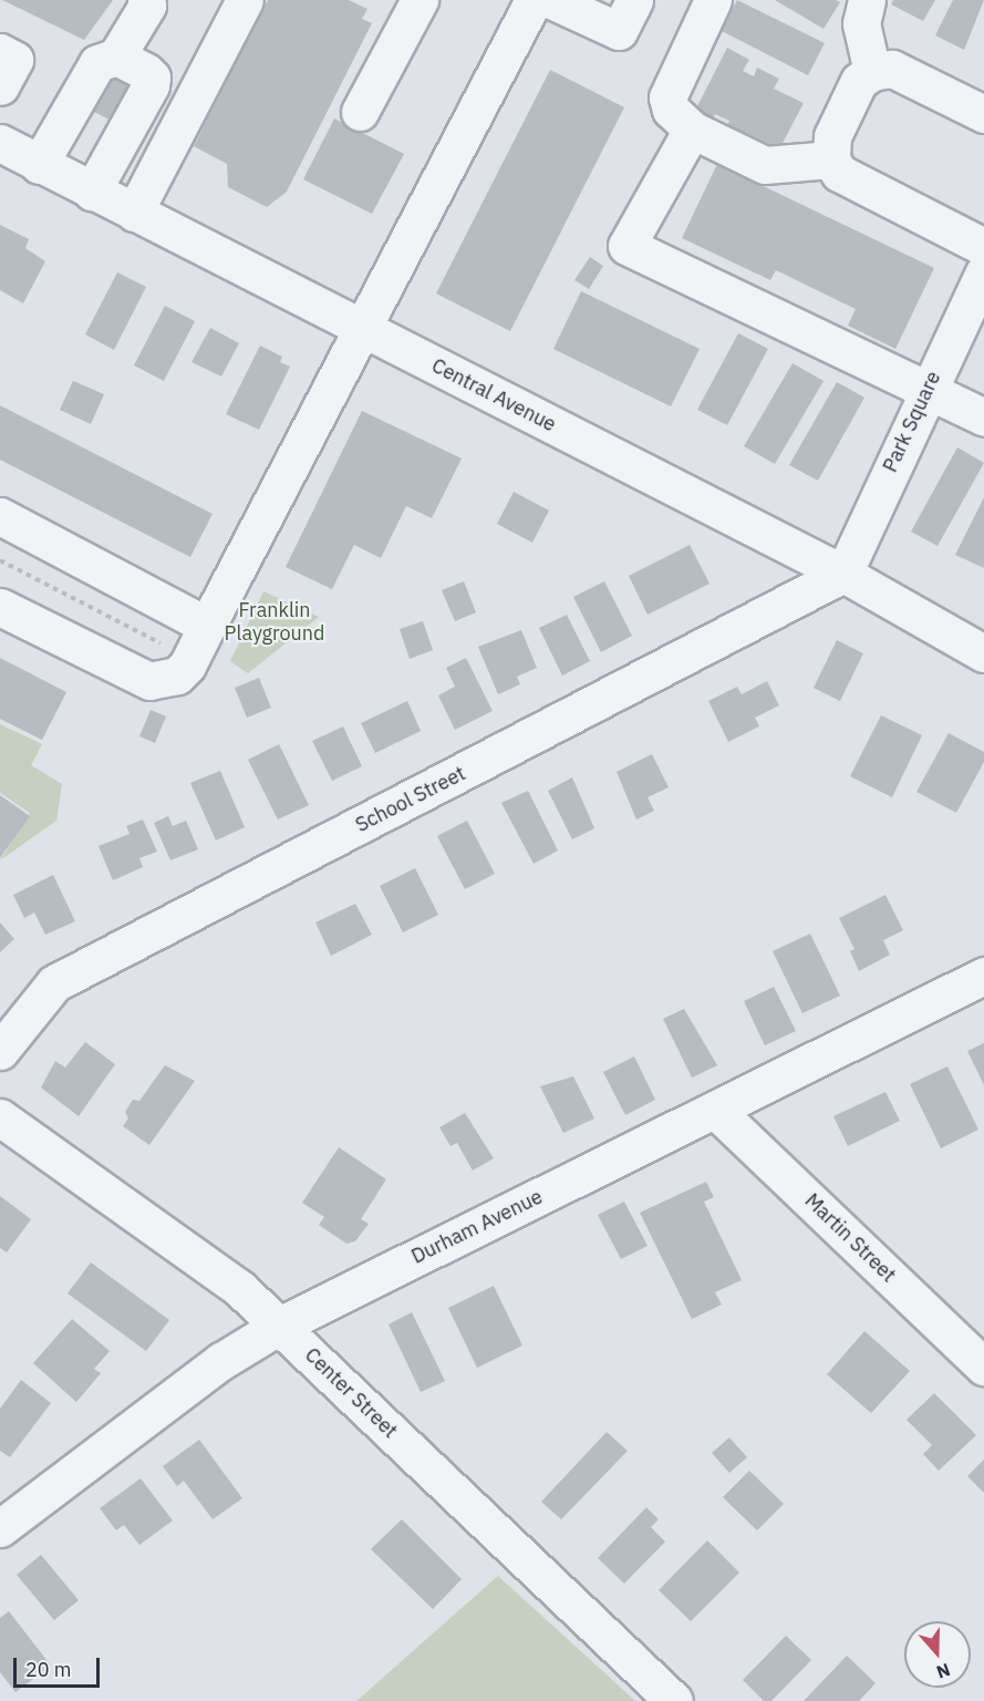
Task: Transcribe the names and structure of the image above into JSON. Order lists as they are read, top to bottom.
{
  "streets": {
    "street": [
      "Central Avenue",
      "Park Square",
      "School Street",
      "Durham Avenue",
      "Martin Street",
      "Center Street"
    ]
  },
  "crossings": [
    ["Central Avenue", "Park Square"],
    ["Central Avenue", "School Street"],
    ["Park Square", "School Street"],
    ["Durham Avenue", "Martin Street"],
    ["Durham Avenue", "Center Street"]
  ],
  "parks": ["Franklin Playground"],
  "scale_bar": "20 m",
  "north": "bottom"
}
